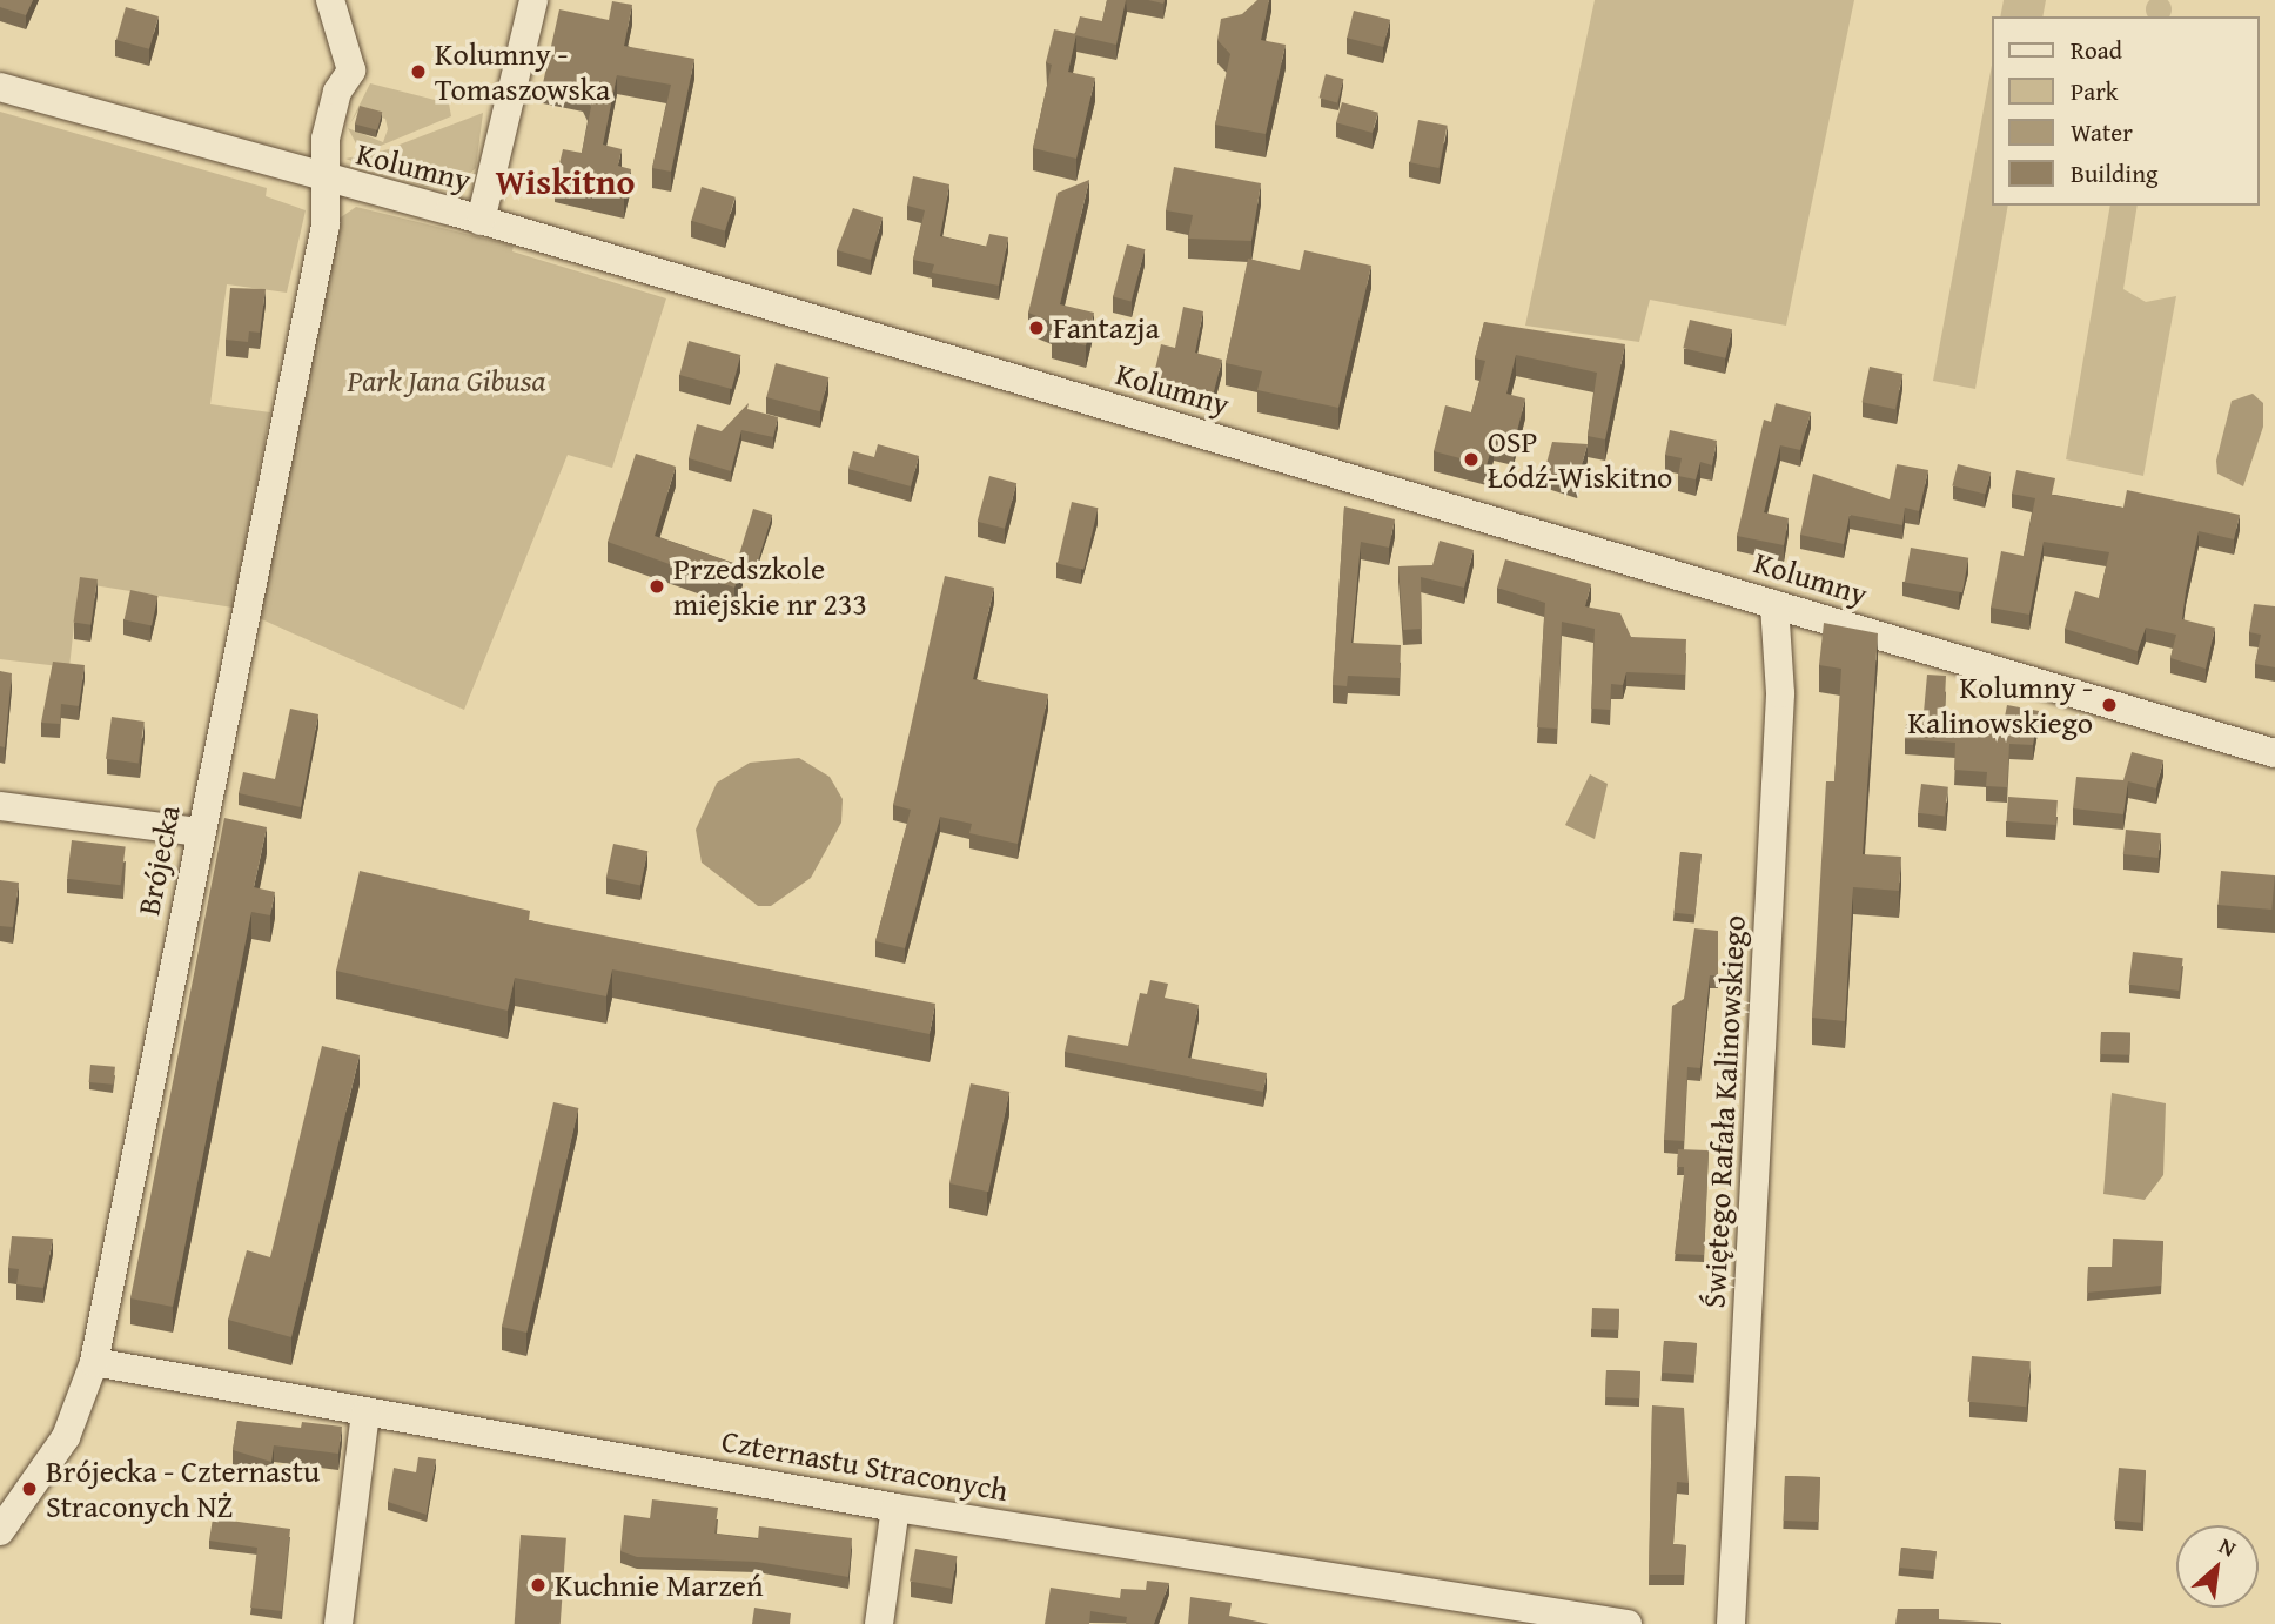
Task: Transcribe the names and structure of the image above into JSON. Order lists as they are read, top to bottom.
{
  "streets": {
    "street": [
      "Kolumny",
      "Brójecka",
      "Świętego Rafała Kalinowskiego",
      "Czternastu Straconych"
    ]
  },
  "crossings": [
    ["Kolumny", "Brójecka"],
    ["Kolumny", "Świętego Rafała Kalinowskiego"],
    ["Brójecka", "Czternastu Straconych"]
  ],
  "districts": ["Wiskitno"],
  "parks": ["Park Jana Gibusa"],
  "places": [
    "Kolumny - Tomaszowska",
    "Fantazja",
    "OSP Łódź-Wiskitno",
    "Przedszkole miejskie nr 233",
    "Kolumny - Kalinowskiego",
    "Brójecka - Czternastu Straconych NŻ",
    "Kuchnie Marzeń"
  ],
  "legend": [
    "Road",
    "Park",
    "Water",
    "Building"
  ],
  "north": "top right"
}
